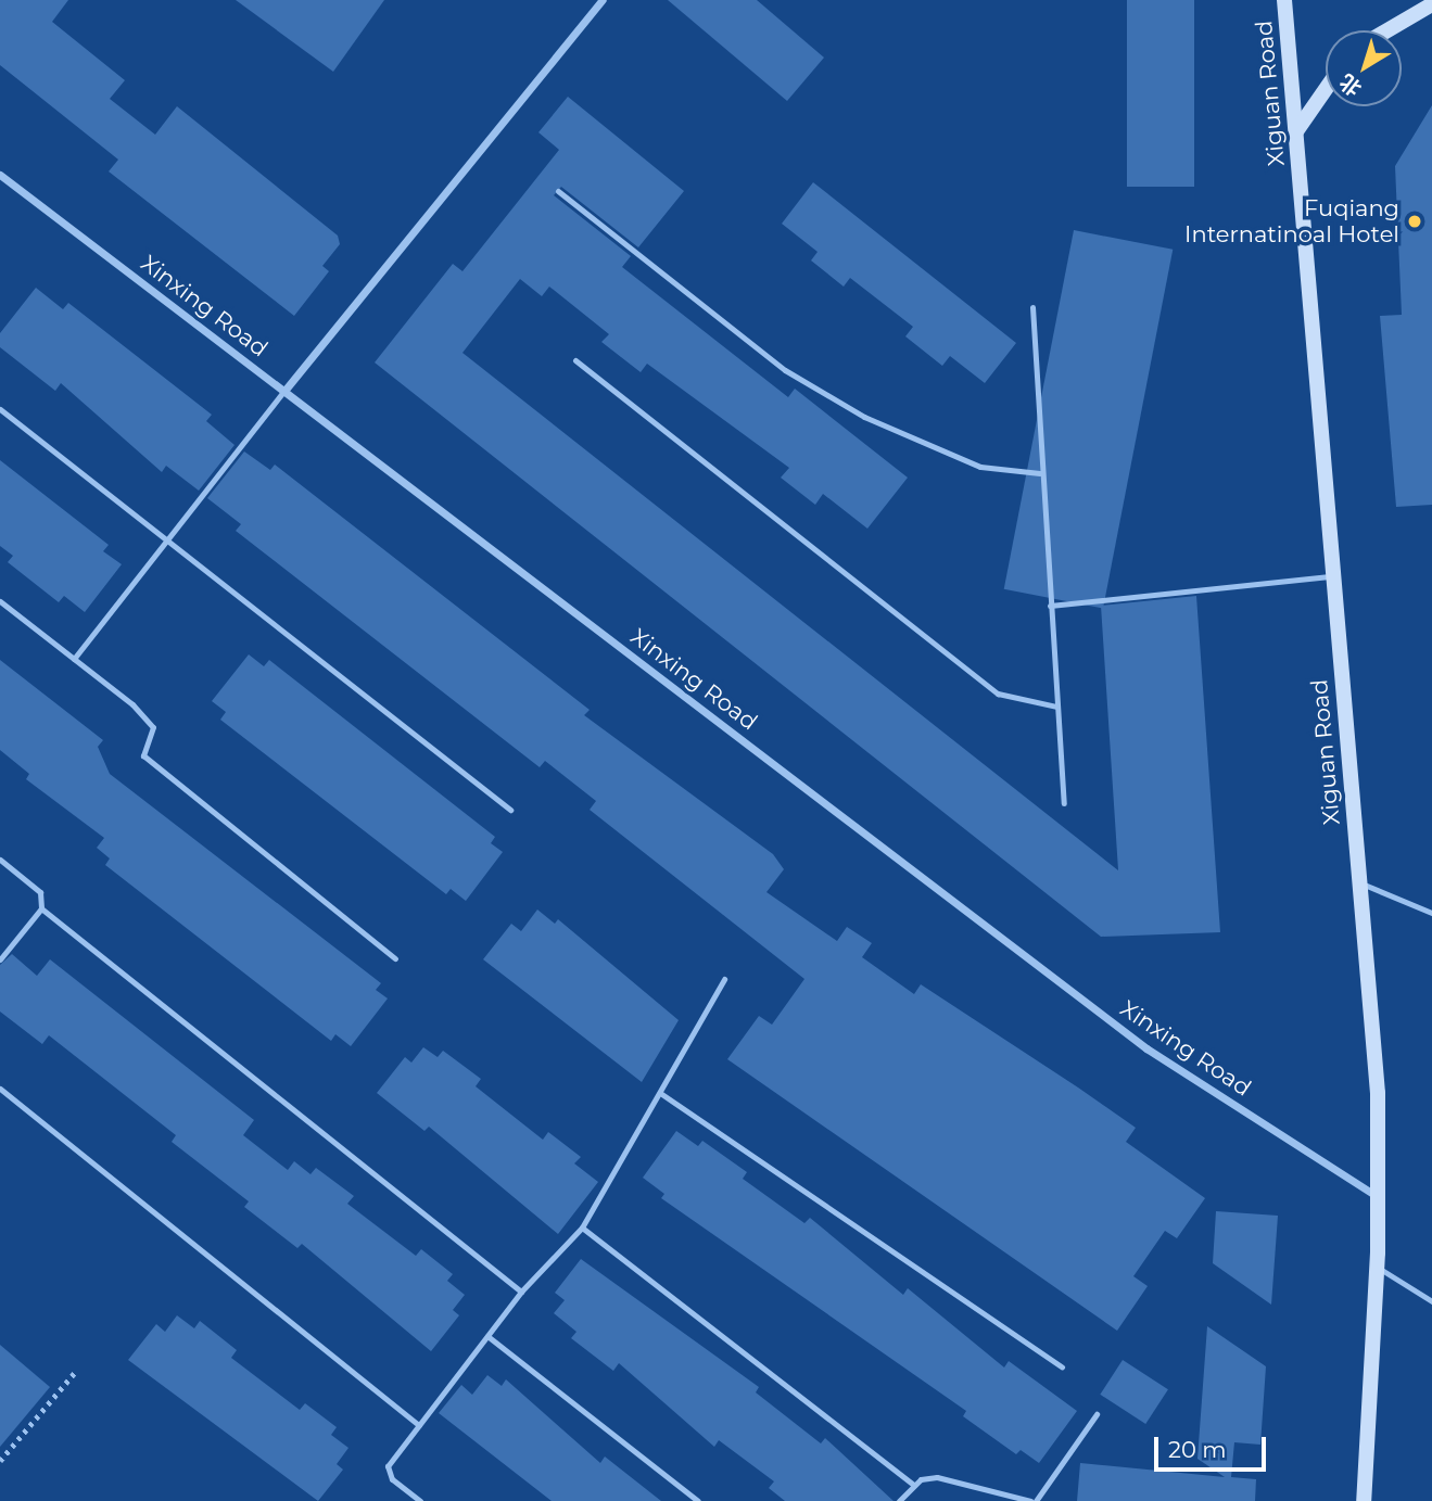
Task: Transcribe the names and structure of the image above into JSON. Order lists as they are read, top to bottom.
{
  "streets": {
    "street": ["Xiguan Road", "Xinxing Road"]
  },
  "crossings": [
    ["Xiguan Road", "Xinxing Road"]
  ],
  "places": ["Fuqiang Internatinoal Hotel"],
  "scale_bar": "20 m",
  "north": "bottom left"
}
